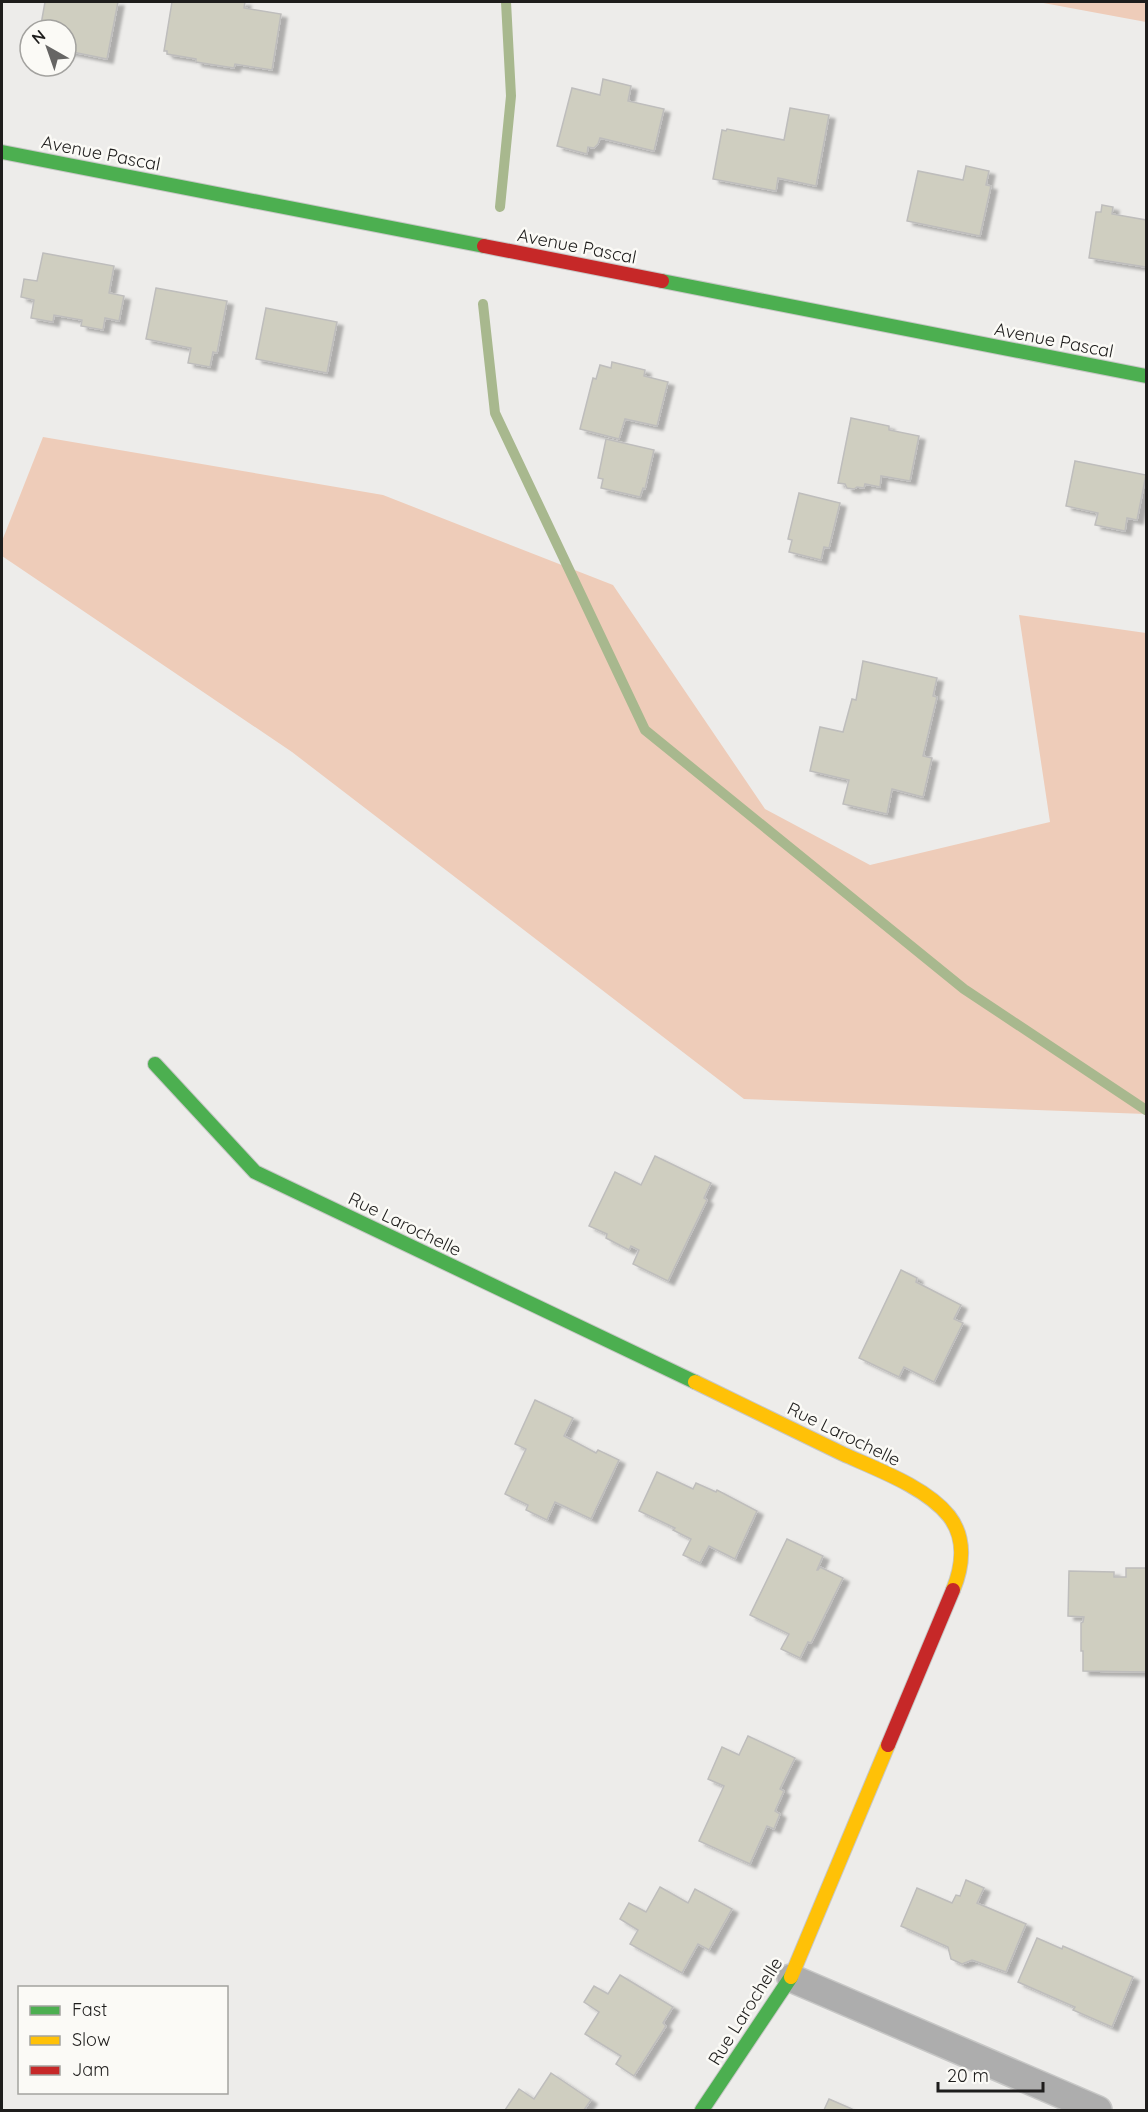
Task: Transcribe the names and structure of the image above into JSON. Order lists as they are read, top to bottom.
{
  "streets": {
    "street": ["Avenue Pascal", "Rue Larochelle"]
  },
  "legend": ["Fast", "Slow", "Jam"],
  "scale_bar": "20 m",
  "north": "top left"
}
